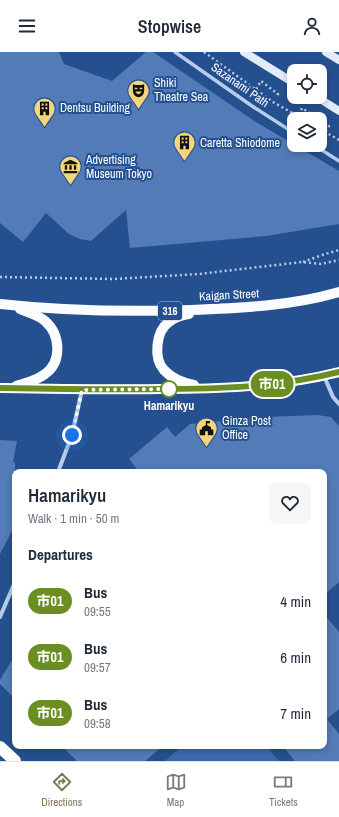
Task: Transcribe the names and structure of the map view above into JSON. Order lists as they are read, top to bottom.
{
  "streets": {
    "main road": ["Kaigan Street", "316"],
    "street": ["Sazanami Path"]
  },
  "places": {
    "theatre": ["Shiki Theatre Sea"],
    "building": ["Dentsu Building", "Caretta Shiodome"],
    "museum": ["Advertising Museum Tokyo"],
    "other": ["Hamarikyu"],
    "public building": ["Ginza Post Office"]
  },
  "lines": ["bus line 市01"],
  "page": {
    "header": "Stopwise",
    "on_map": "市01",
    "heading": [
      ["Hamarikyu", "Walk · 1 min · 50 m"],
      "Departures"
    ],
    "list": [
      {
        "mark": "市01",
        "name": "Bus",
        "note": "09:55",
        "value": "4 min"
      },
      {
        "mark": "市01",
        "name": "Bus",
        "note": "09:57",
        "value": "6 min"
      },
      {
        "mark": "市01",
        "name": "Bus",
        "note": "09:58",
        "value": "7 min"
      }
    ],
    "tabs": ["Directions", "Map", "Tickets"]
  }
}
